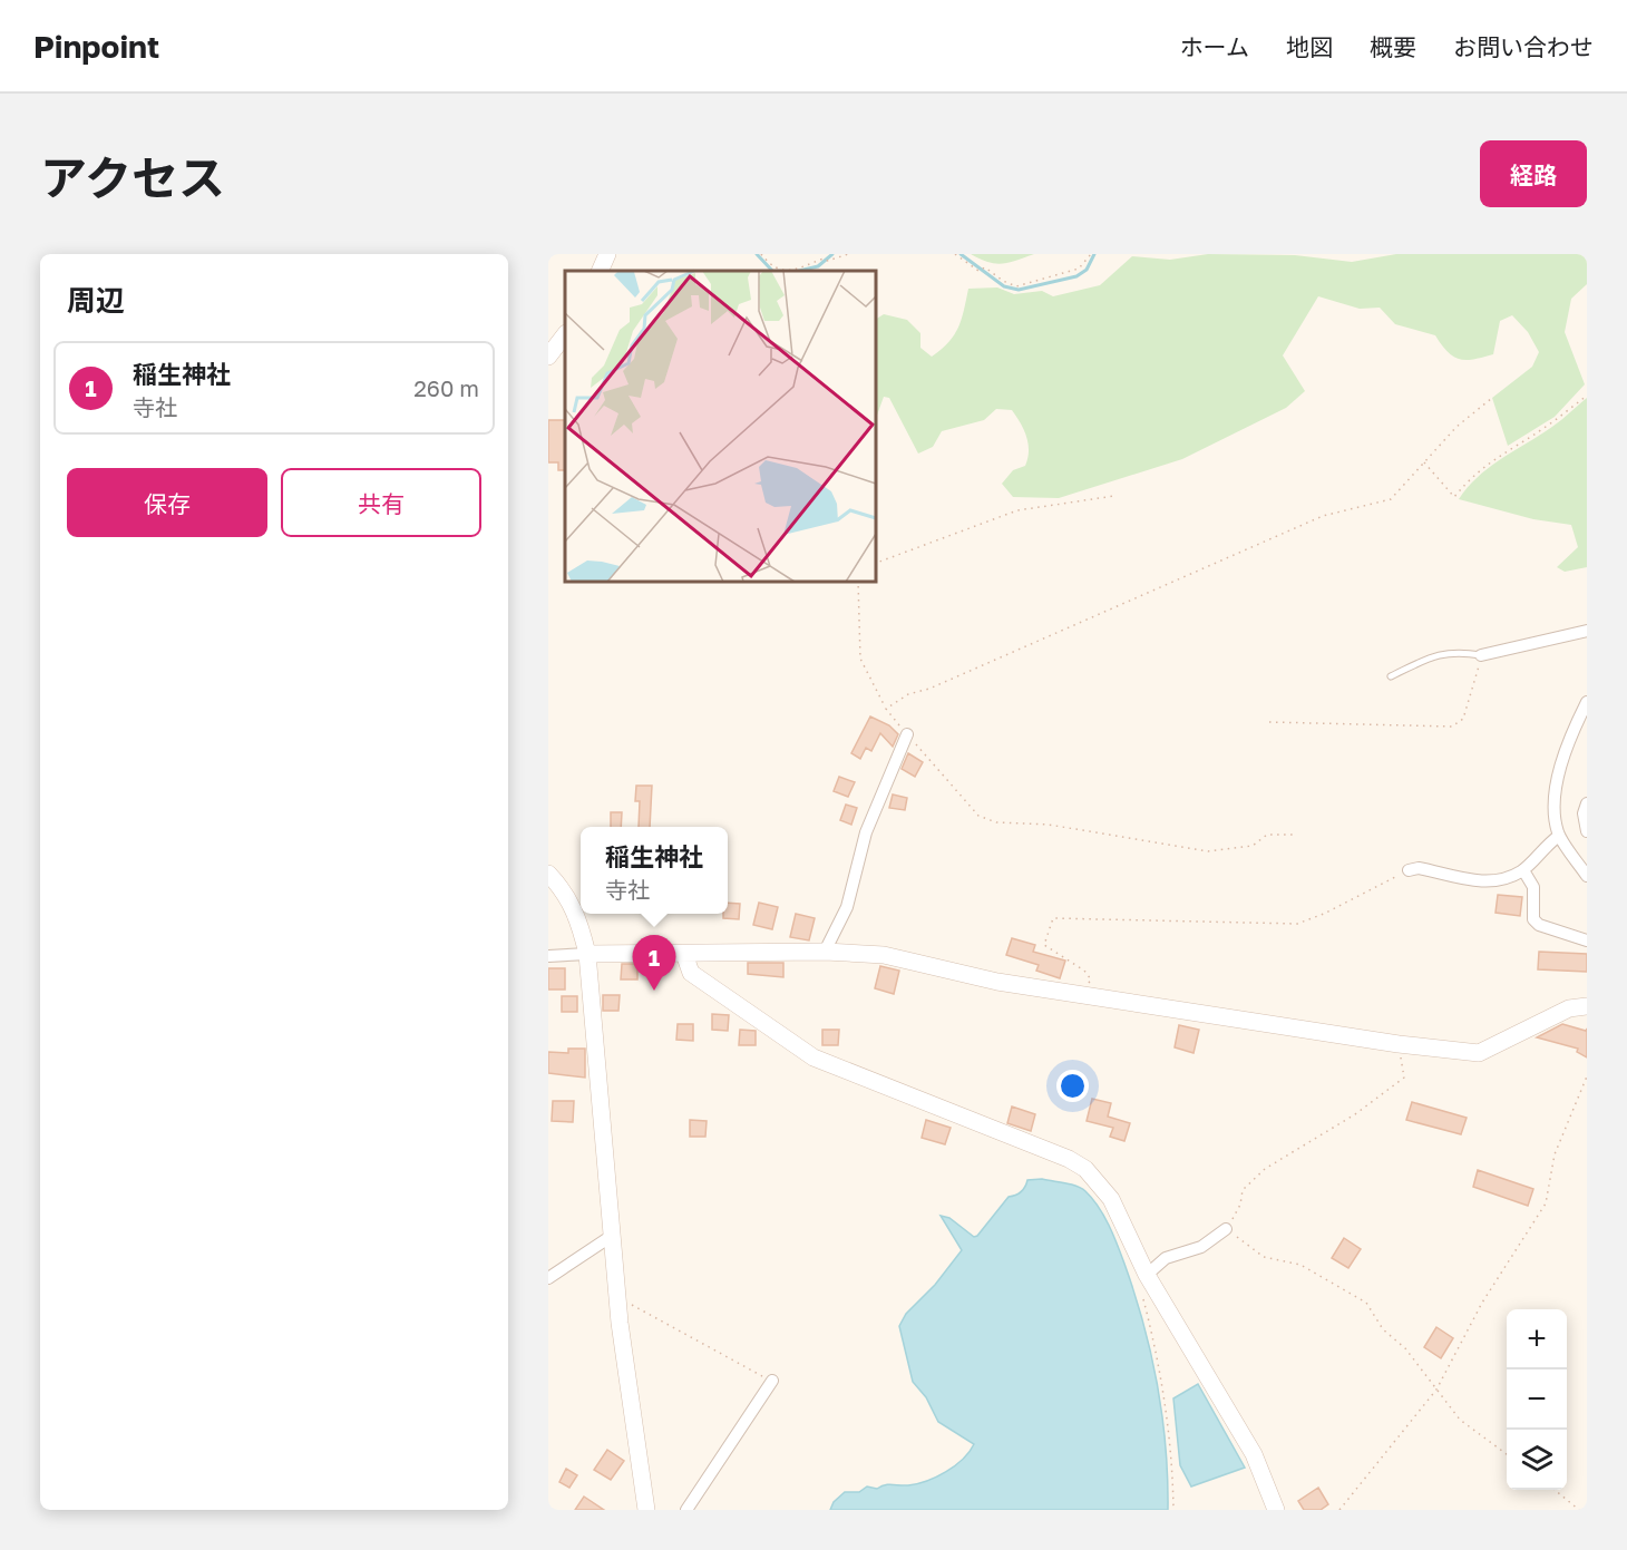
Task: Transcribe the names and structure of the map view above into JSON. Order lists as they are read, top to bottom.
{
  "page": {
    "header": "Pinpoint",
    "nav": [
      "ホーム",
      "地図",
      "概要",
      "お問い合わせ"
    ],
    "title": "アクセス",
    "buttons": [
      "経路",
      ["保存", "共有"]
    ],
    "heading": "周辺",
    "list": [
      {
        "mark": "1",
        "name": "稲生神社",
        "note": "寺社",
        "value": "260 m"
      }
    ],
    "popup": ["稲生神社", "寺社"],
    "pins": "1",
    "map_buttons": ["+", "−"]
  }
}
